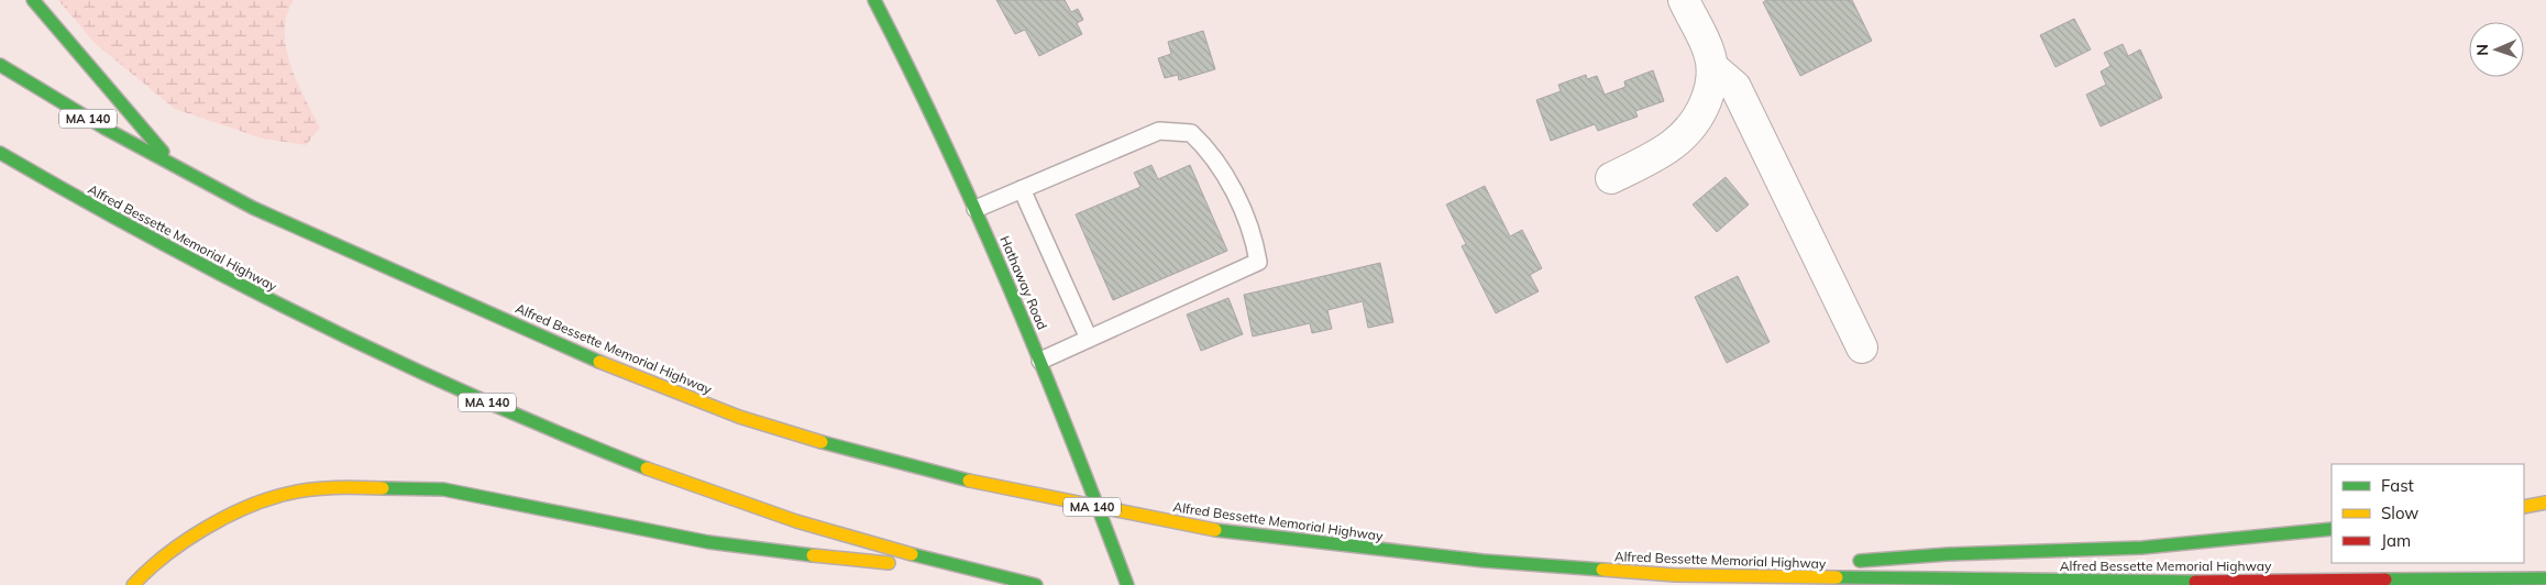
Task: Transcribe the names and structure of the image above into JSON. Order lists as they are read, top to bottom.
{
  "streets": {
    "main road": ["MA 140", "Alfred Bessette Memorial Highway", "Hathaway Road"]
  },
  "legend": ["Fast", "Slow", "Jam"],
  "north": "left"
}
